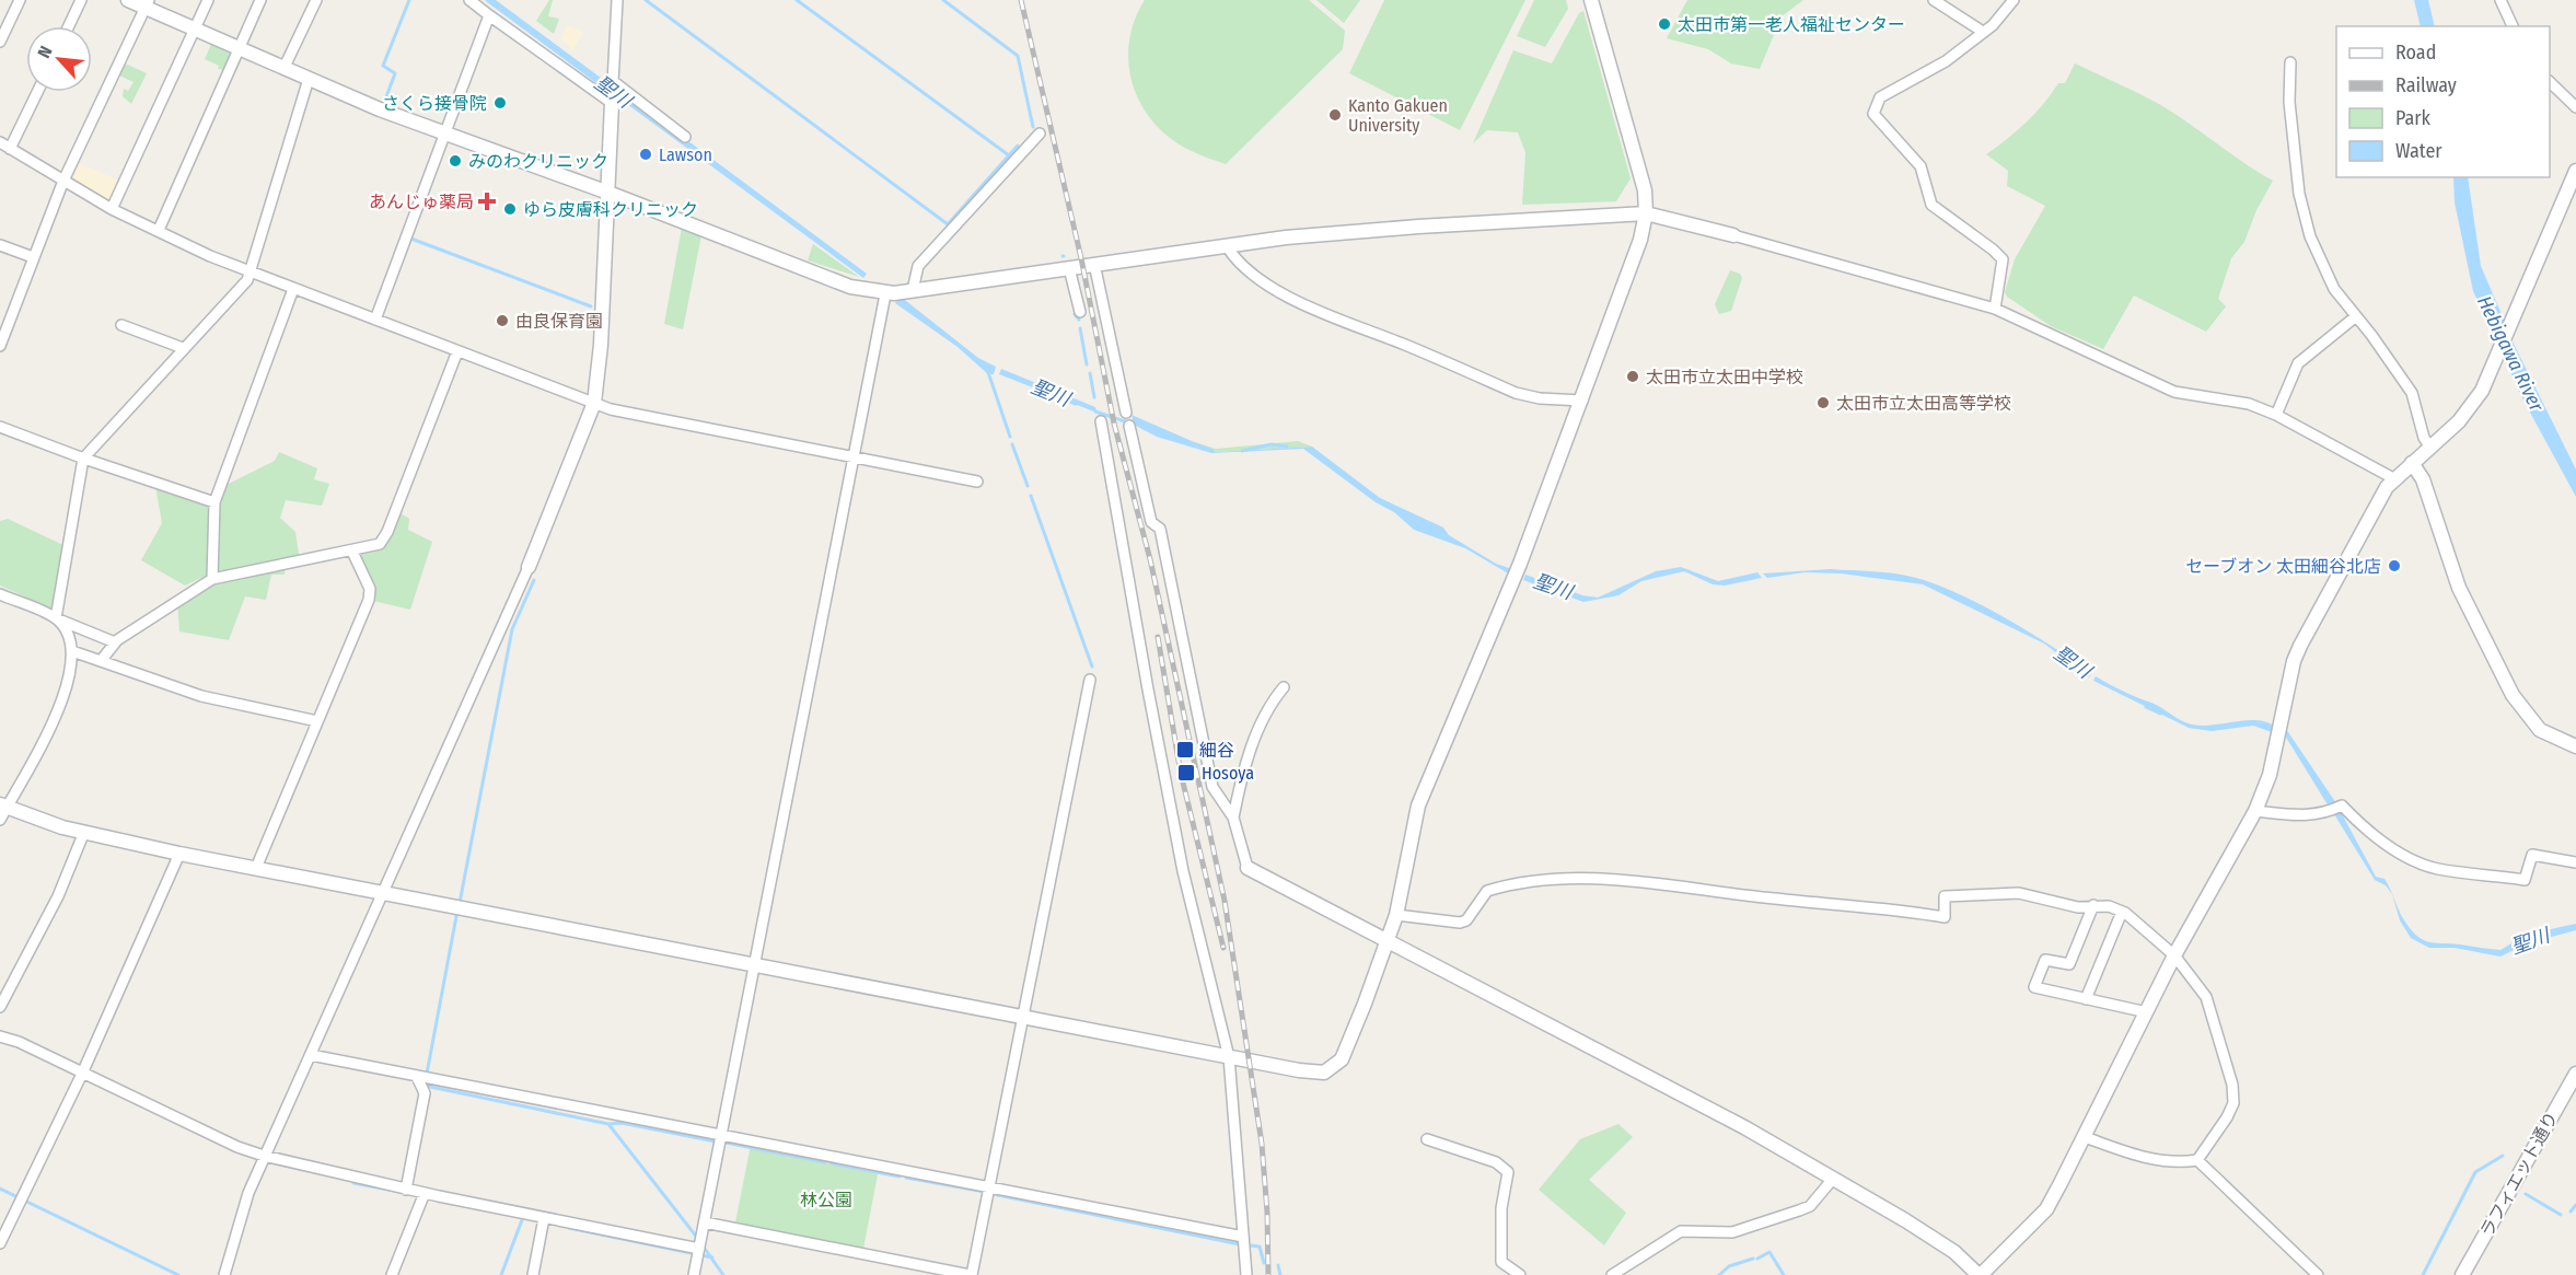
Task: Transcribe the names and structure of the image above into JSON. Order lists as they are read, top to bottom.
{
  "streets": {
    "street": ["ラフィエット通り"]
  },
  "water": ["聖川", "Hebigawa River"],
  "parks": ["林公園"],
  "places": {
    "other": [
      "太田市第一老人福祉センター",
      "さくら接骨院",
      "Kanto Gakuen University",
      "Lawson",
      "みのわクリニック",
      "ゆら皮膚科クリニック",
      "由良保育園",
      "太田市立太田中学校",
      "太田市立太田高等学校",
      "セーブオン 太田細谷北店"
    ],
    "health": ["あんじゅ薬局"],
    "transit": ["細谷", "Hosoya"]
  },
  "legend": [
    "Road",
    "Railway",
    "Park",
    "Water"
  ],
  "north": "top left"
}
